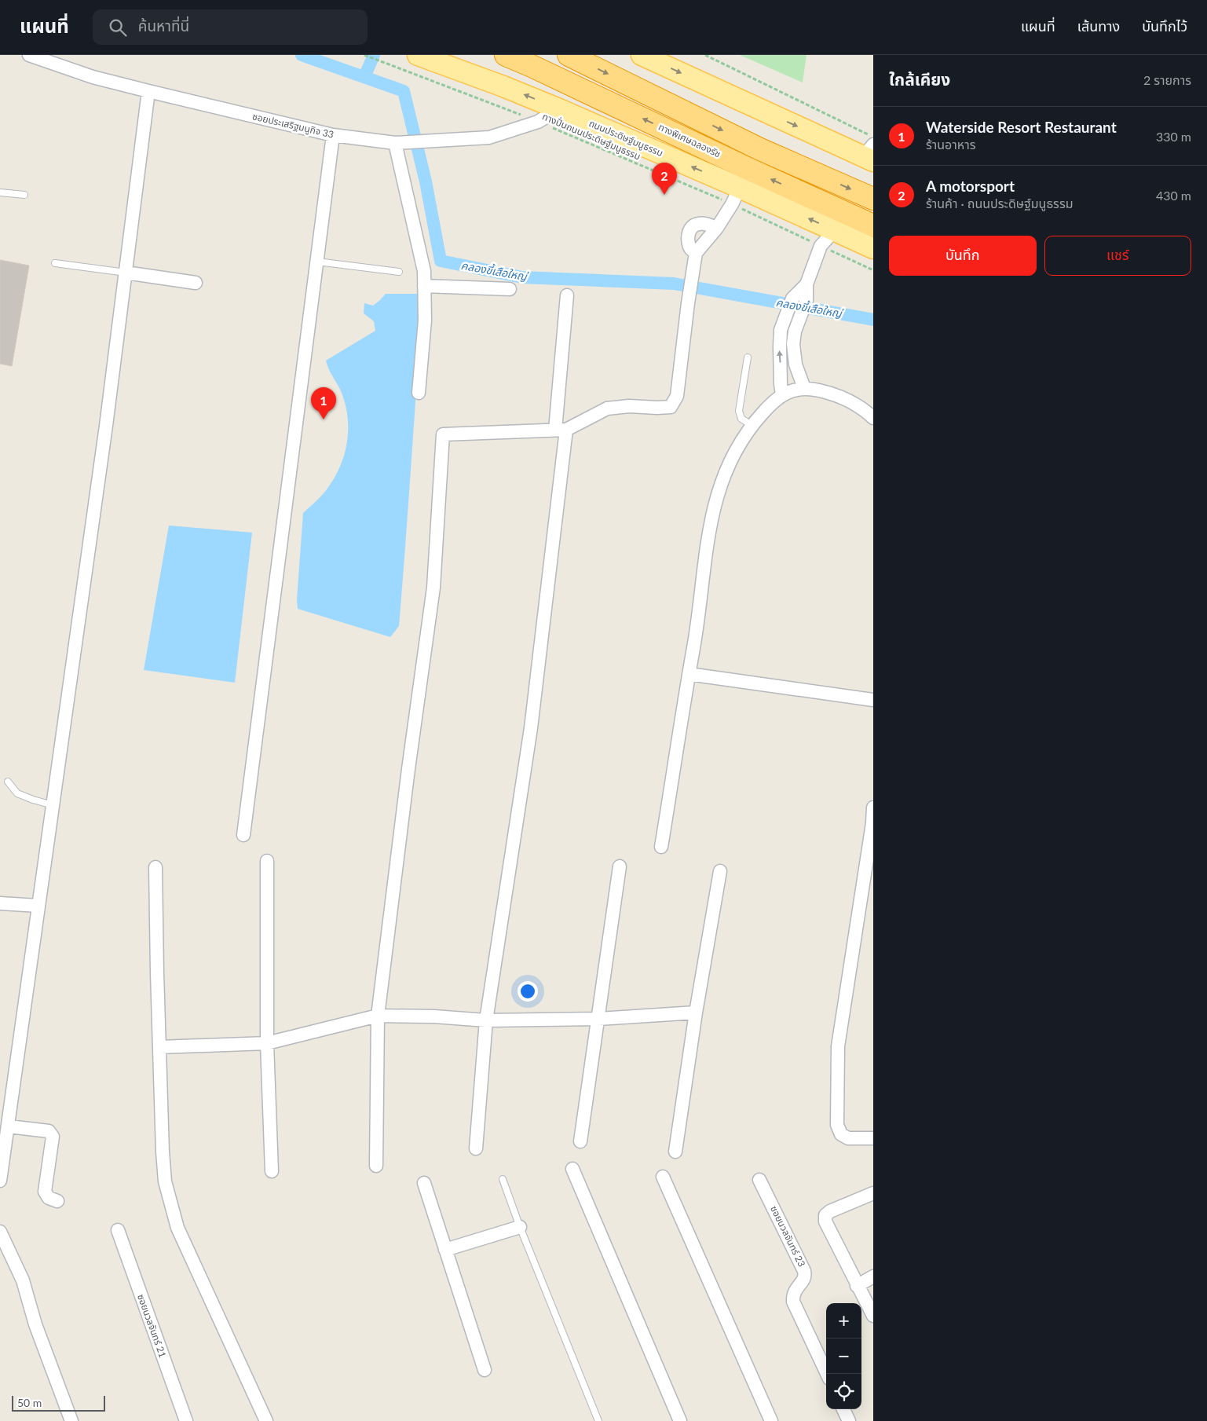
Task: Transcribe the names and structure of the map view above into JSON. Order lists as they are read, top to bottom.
{
  "streets": {
    "highway": ["ทางพิเศษฉลองรัช"],
    "main road": ["ถนนประดิษฐ์มนูธรรม"],
    "street": ["ซอยประเสริฐมนูกิจ 33", "ซอยนวลจันทร์ 23", "ซอยนวลจันทร์ 21"],
    "path": ["ทางปั่นถนนประดิษฐ์มนูธรรม"]
  },
  "crossings": [
    ["ซอยประเสริฐมนูกิจ 33", "ทางปั่นถนนประดิษฐ์มนูธรรม"],
    ["ซอยประเสริฐมนูกิจ 33", "ถนนประดิษฐ์มนูธรรม"],
    ["ทางปั่นถนนประดิษฐ์มนูธรรม", "ถนนประดิษฐ์มนูธรรม"]
  ],
  "water": ["คลองขี้เสือใหญ่"],
  "scale_bar": "50 m",
  "page": {
    "header": "แผนที่",
    "search": "ค้นหาที่นี่",
    "nav": ["แผนที่", "เส้นทาง", "บันทึกไว้"],
    "heading": ["ใกล้เคียง", "2 รายการ"],
    "list": [
      {
        "mark": "1",
        "name": "Waterside Resort Restaurant",
        "note": "ร้านอาหาร",
        "value": "330 m"
      },
      {
        "mark": "2",
        "name": "A motorsport",
        "note": "ร้านค้า · ถนนประดิษฐ์มนูธรรม",
        "value": "430 m"
      }
    ],
    "pins": ["2", "1"],
    "buttons": ["บันทึก", "แชร์"],
    "map_buttons": ["+", "−"],
    "scale": "50 m"
  }
}
